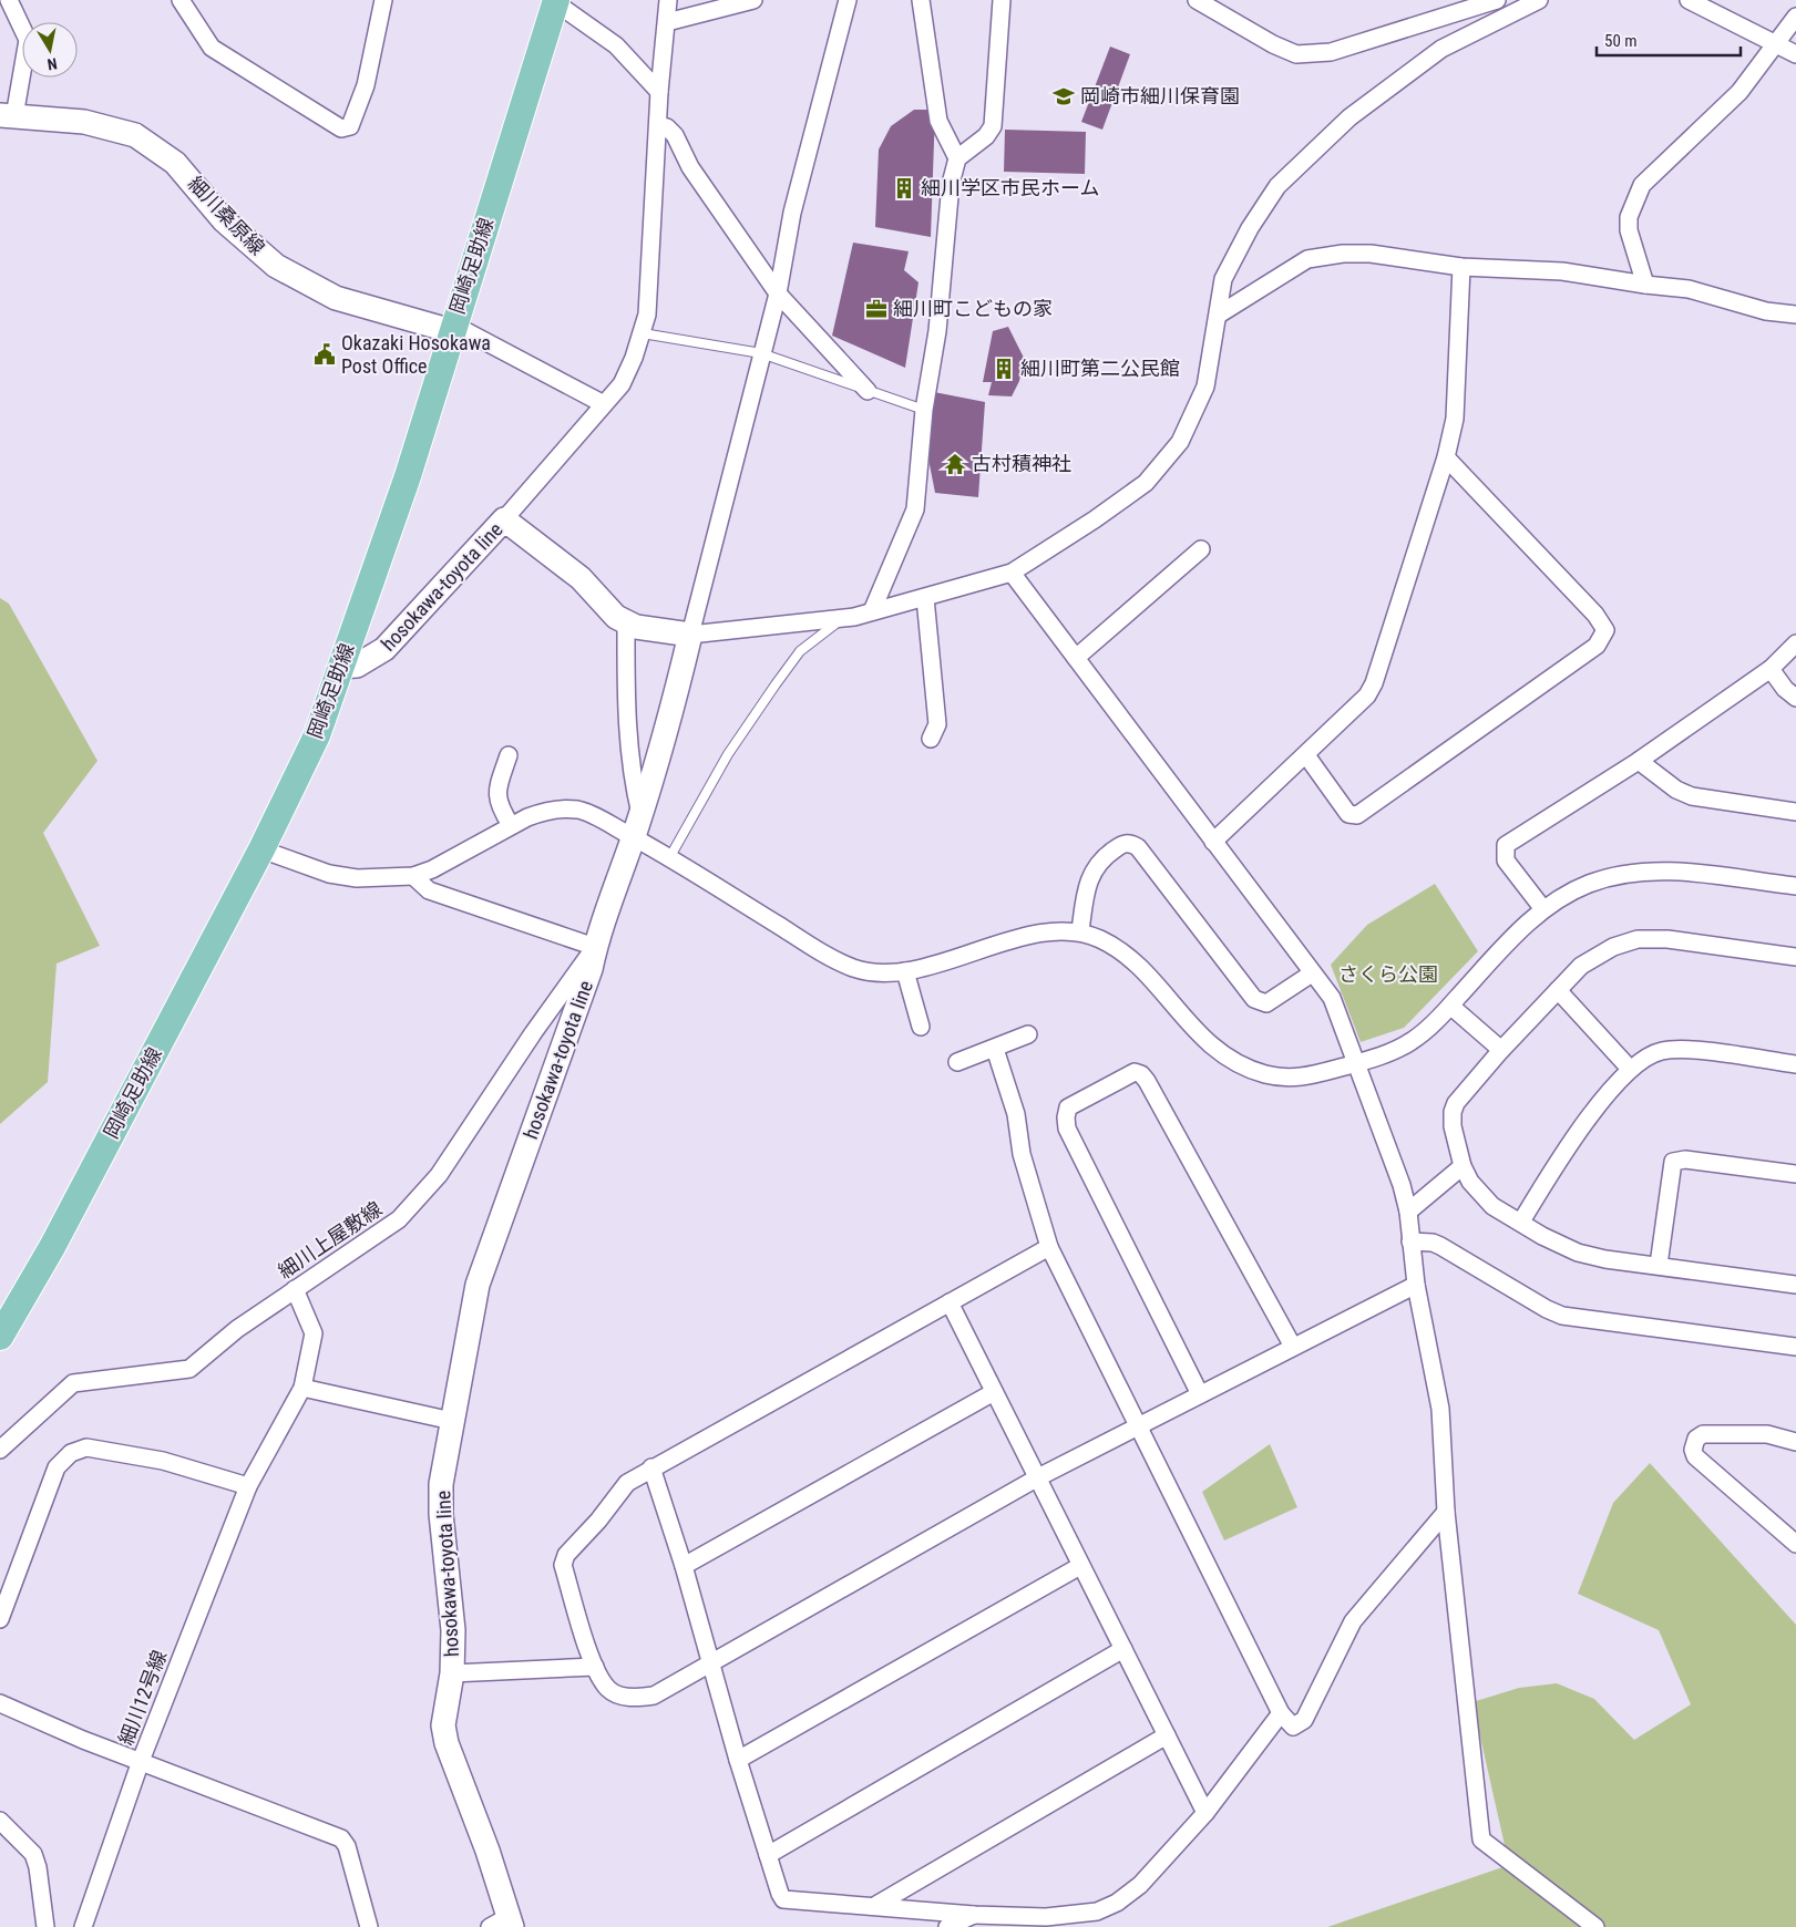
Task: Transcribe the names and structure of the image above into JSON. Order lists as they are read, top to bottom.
{
  "streets": {
    "main road": ["細川桑原線", "岡崎足助線", "hosokawa-toyota line"],
    "street": ["細川上屋敷線", "細川12号線"]
  },
  "crossings": [
    ["細川桑原線", "岡崎足助線"],
    ["岡崎足助線", "hosokawa-toyota line"],
    ["hosokawa-toyota line", "細川上屋敷線"],
    ["細川上屋敷線", "細川12号線"]
  ],
  "parks": ["さくら公園"],
  "places": {
    "school or university": ["岡崎市細川保育園"],
    "building": ["細川学区市民ホーム", "細川町第二公民館"],
    "office": ["細川町こどもの家"],
    "public building": ["Okazaki Hosokawa Post Office"],
    "temple": ["古村積神社"]
  },
  "scale_bar": "50 m",
  "north": "bottom"
}
